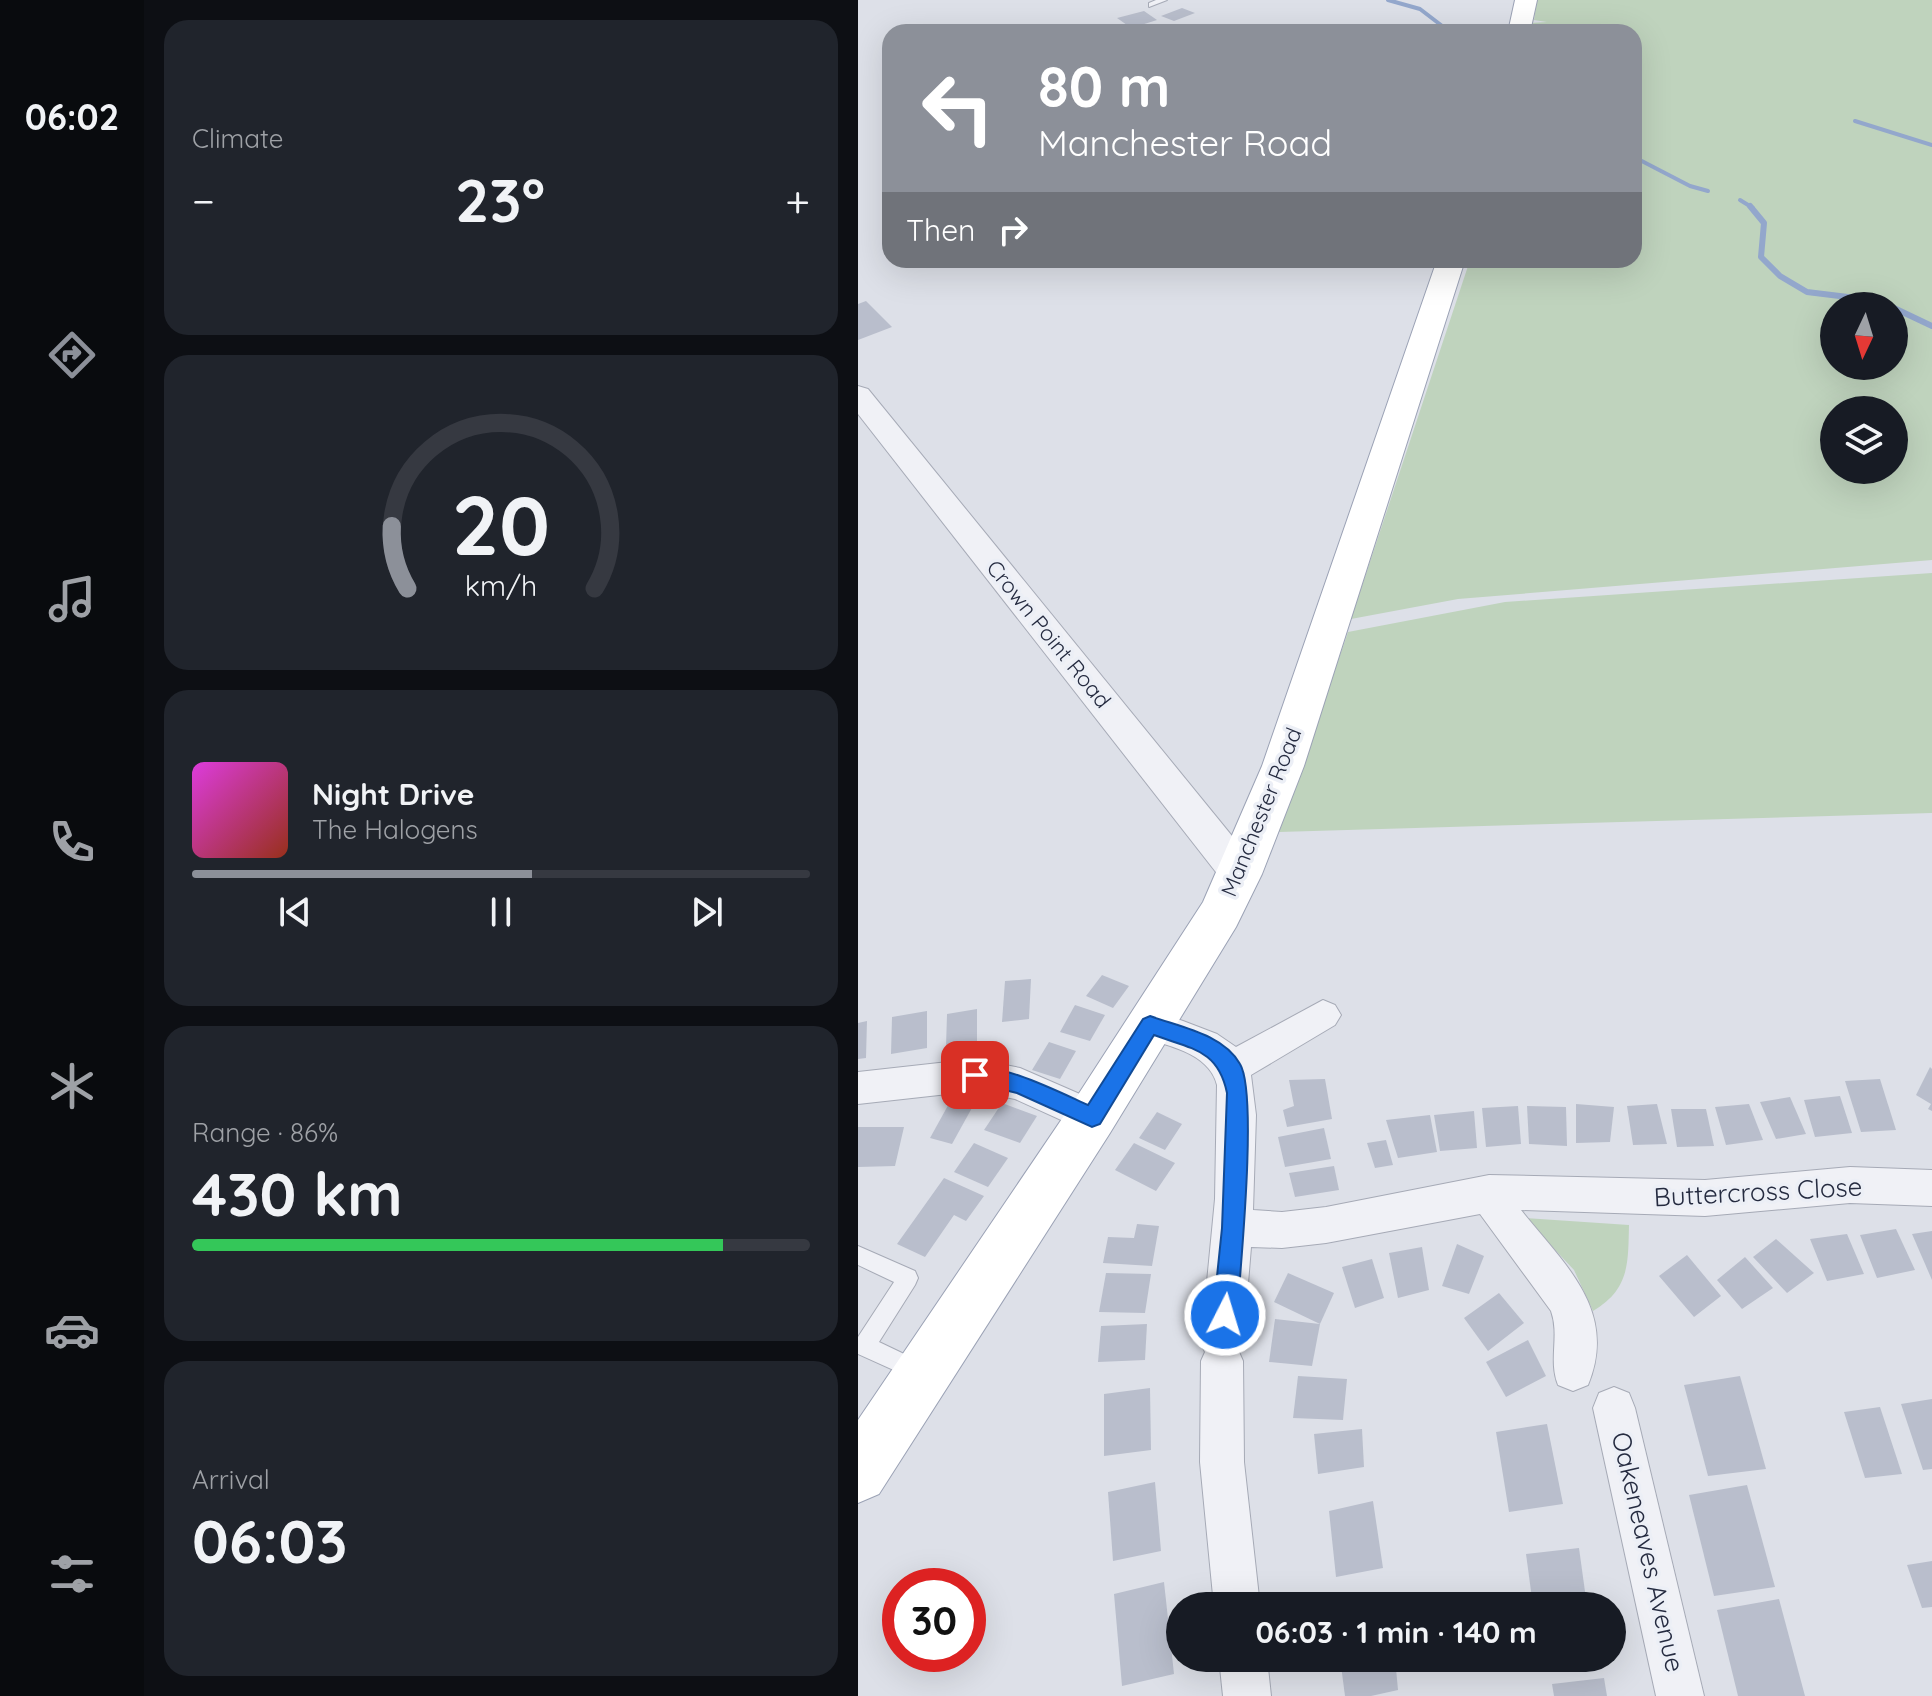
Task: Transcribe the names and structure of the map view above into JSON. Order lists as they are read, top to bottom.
{
  "streets": {
    "main road": ["Manchester Road"],
    "street": ["Crown Point Road", "Buttercross Close", "Oakeneaves Avenue"]
  },
  "crossings": [
    ["Crown Point Road", "Manchester Road"]
  ],
  "north": "bottom",
  "page": {
    "tabs": "06:02",
    "tile": [
      "Climate",
      ["Range · 86%", "430 km"],
      ["Arrival", "06:03"]
    ],
    "turn": ["80 m", "Manchester Road"],
    "heat": ["−", "23°", "+"],
    "then": "Then",
    "song": ["Night Drive", "The Halogens"],
    "limit": "30",
    "trip": "06:03 · 1 min · 140 m",
    "gauge": ["20", "km/h"]
  }
}
